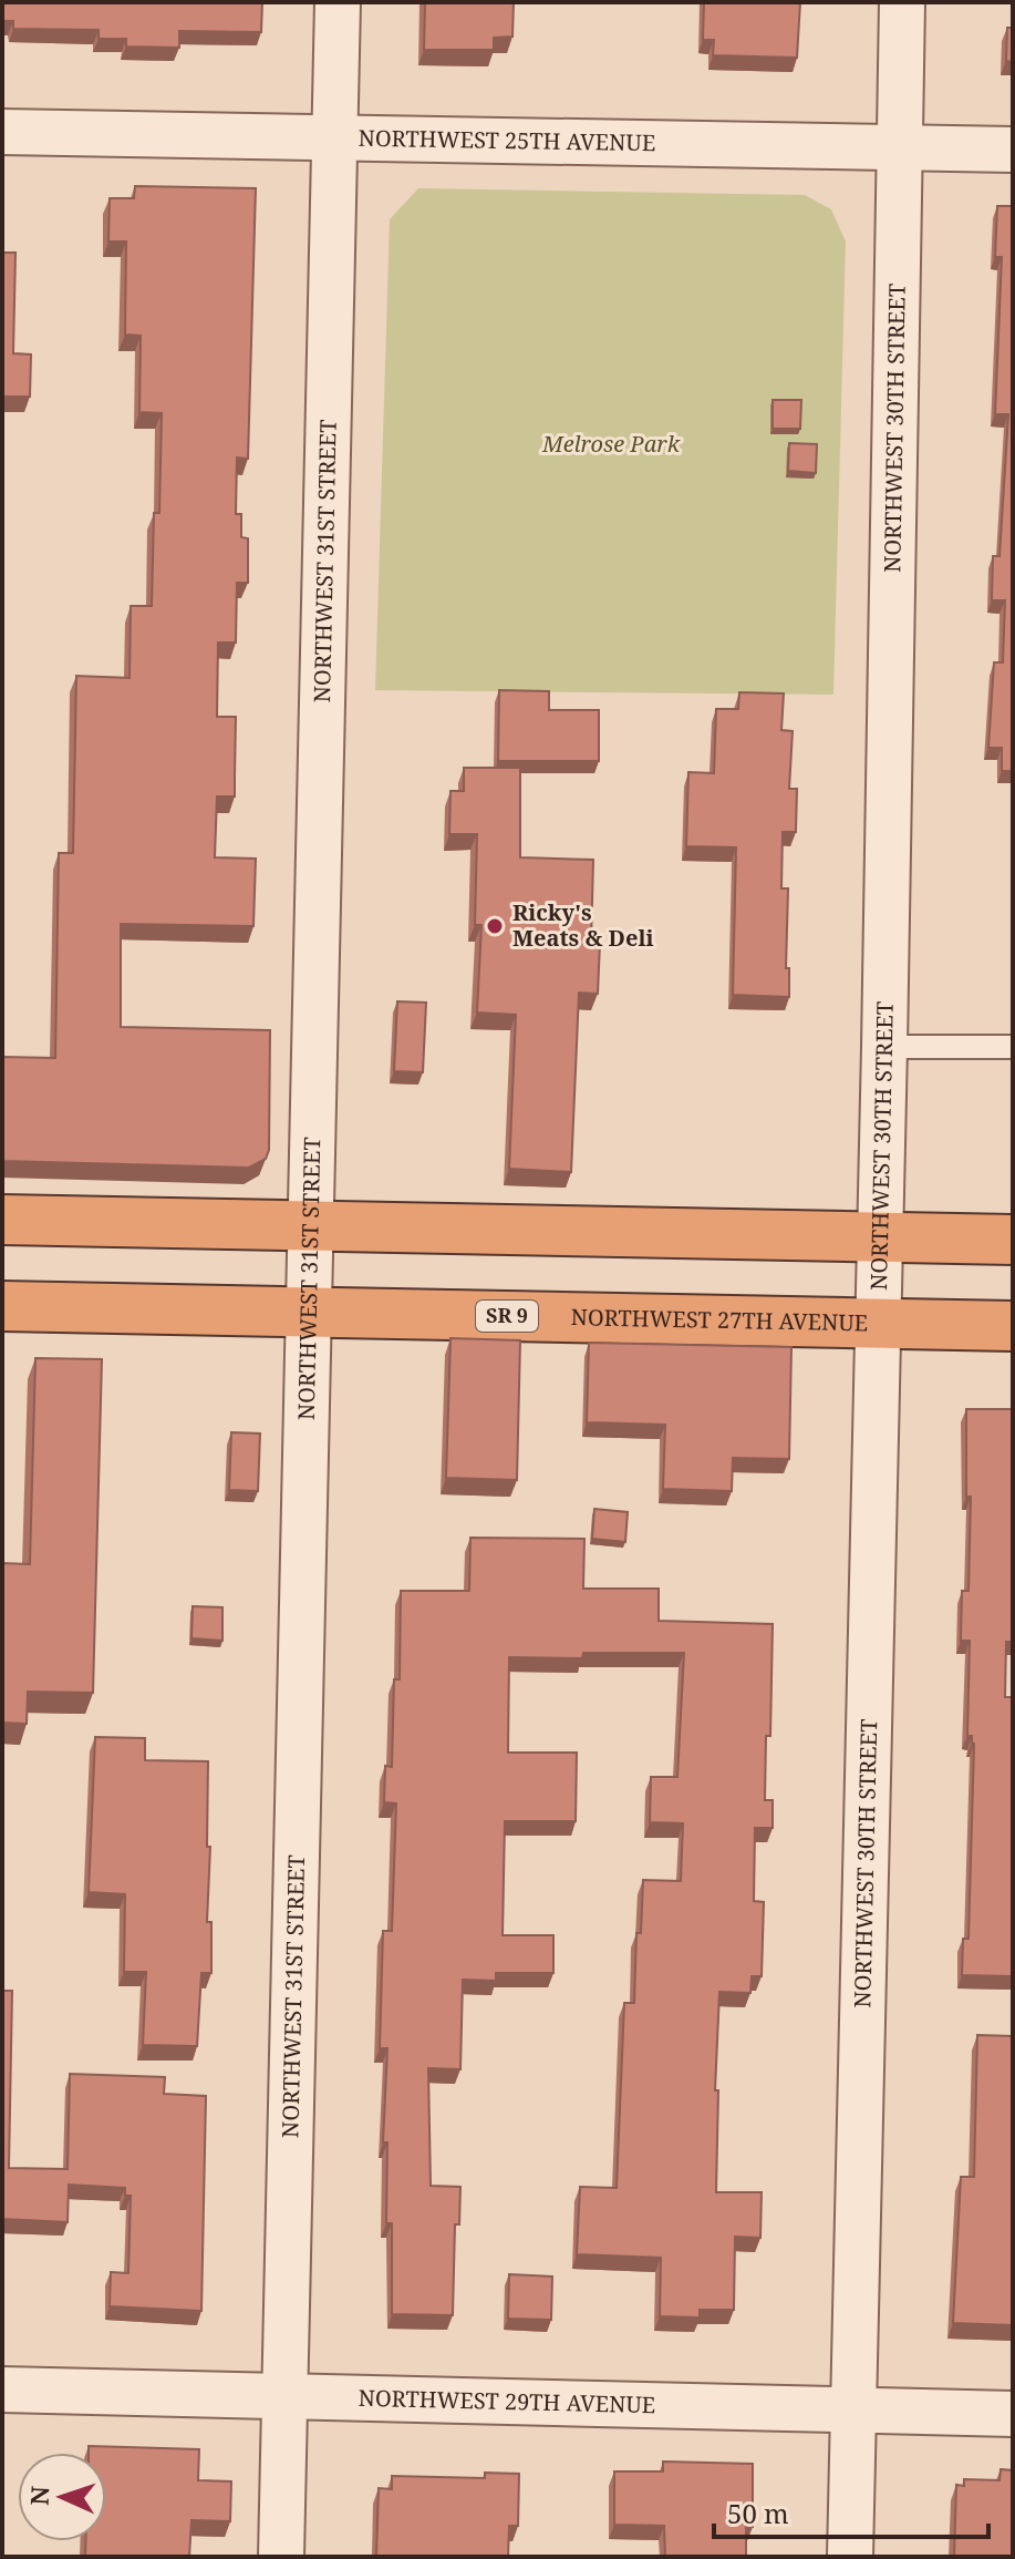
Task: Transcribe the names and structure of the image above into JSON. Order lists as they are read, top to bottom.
{
  "streets": {
    "highway": ["SR 9", "NORTHWEST 27TH AVENUE"],
    "street": [
      "NORTHWEST 25TH AVENUE",
      "NORTHWEST 30TH STREET",
      "NORTHWEST 31ST STREET",
      "NORTHWEST 29TH AVENUE"
    ]
  },
  "crossings": [
    ["NORTHWEST 25TH AVENUE", "NORTHWEST 30TH STREET"],
    ["NORTHWEST 25TH AVENUE", "NORTHWEST 31ST STREET"],
    ["NORTHWEST 30TH STREET", "NORTHWEST 27TH AVENUE"],
    ["NORTHWEST 30TH STREET", "NORTHWEST 29TH AVENUE"],
    ["NORTHWEST 31ST STREET", "NORTHWEST 27TH AVENUE"],
    ["NORTHWEST 31ST STREET", "NORTHWEST 29TH AVENUE"]
  ],
  "parks": ["Melrose Park"],
  "places": ["Ricky's Meats & Deli"],
  "scale_bar": "50 m",
  "north": "left"
}
